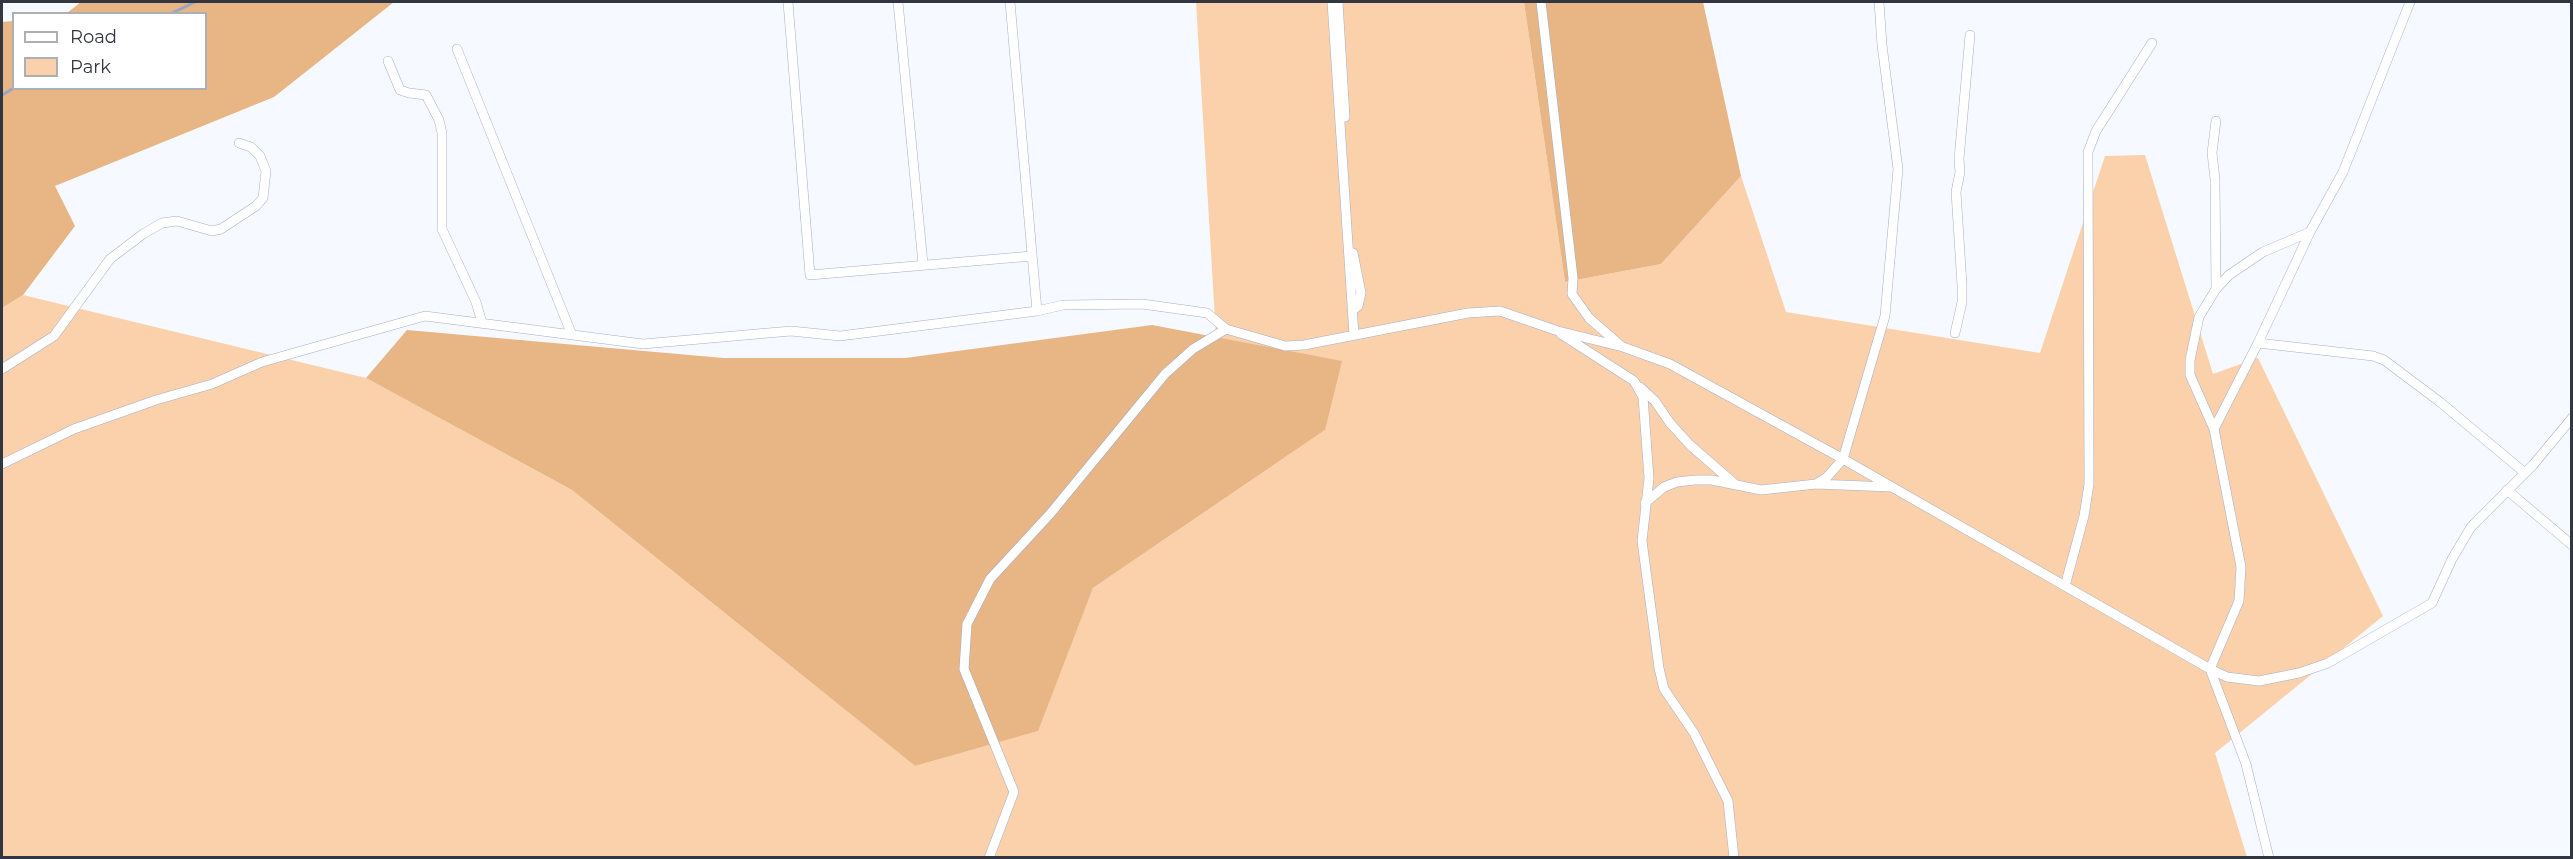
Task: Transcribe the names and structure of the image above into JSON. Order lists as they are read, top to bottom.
{
  "legend": ["Road", "Park"]
}
